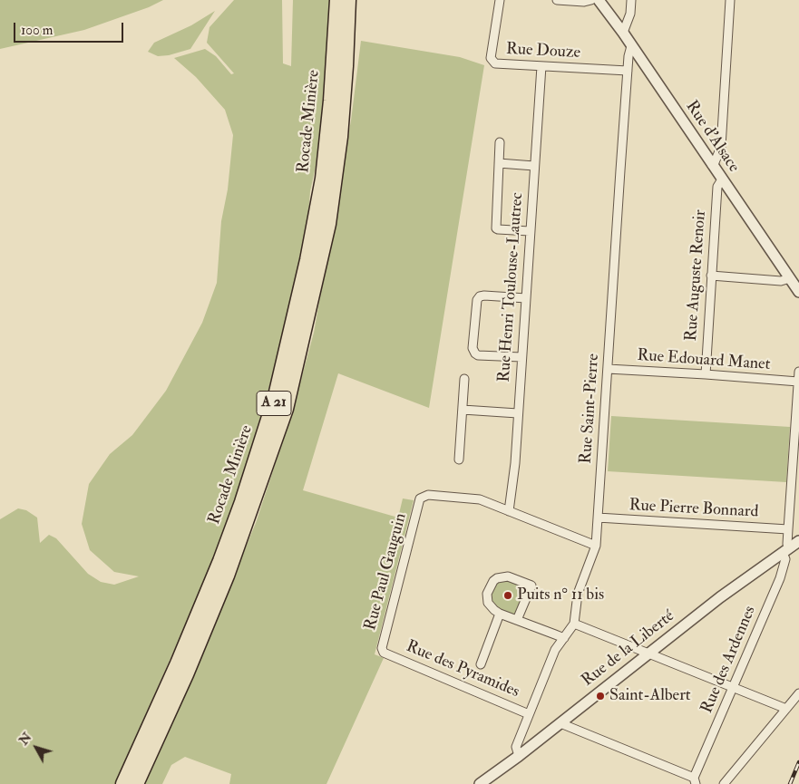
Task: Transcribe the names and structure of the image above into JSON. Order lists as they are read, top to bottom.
{
  "streets": {
    "highway": ["Rocade Minière", "A 21"],
    "street": [
      "Rue Douze",
      "Rue d'Alsace",
      "Rue Auguste Renoir",
      "Rue Henri Toulouse-Lautrec",
      "Rue Edouard Manet",
      "Rue Saint-Pierre",
      "Rue Pierre Bonnard",
      "Rue Paul Gauguin",
      "Rue de la Liberté",
      "Rue des Ardennes",
      "Rue des Pyramides"
    ]
  },
  "crossings": [
    ["Rue Douze", "Rue Henri Toulouse-Lautrec"],
    ["Rue Douze", "Rue Saint-Pierre"],
    ["Rue d'Alsace", "Rue Auguste Renoir"],
    ["Rue d'Alsace", "Rue Saint-Pierre"],
    ["Rue Auguste Renoir", "Rue Edouard Manet"],
    ["Rue Henri Toulouse-Lautrec", "Rue Paul Gauguin"],
    ["Rue Edouard Manet", "Rue Saint-Pierre"],
    ["Rue Edouard Manet", "Rue des Ardennes"],
    ["Rue Saint-Pierre", "Rue Pierre Bonnard"],
    ["Rue Saint-Pierre", "Rue de la Liberté"],
    ["Rue Saint-Pierre", "Rue des Pyramides"],
    ["Rue Pierre Bonnard", "Rue des Ardennes"],
    ["Rue Paul Gauguin", "Rue des Pyramides"],
    ["Rue de la Liberté", "Rue des Ardennes"]
  ],
  "places": ["Puits n° 11 bis", "Saint-Albert"],
  "scale_bar": "100 m",
  "north": "top left"
}
